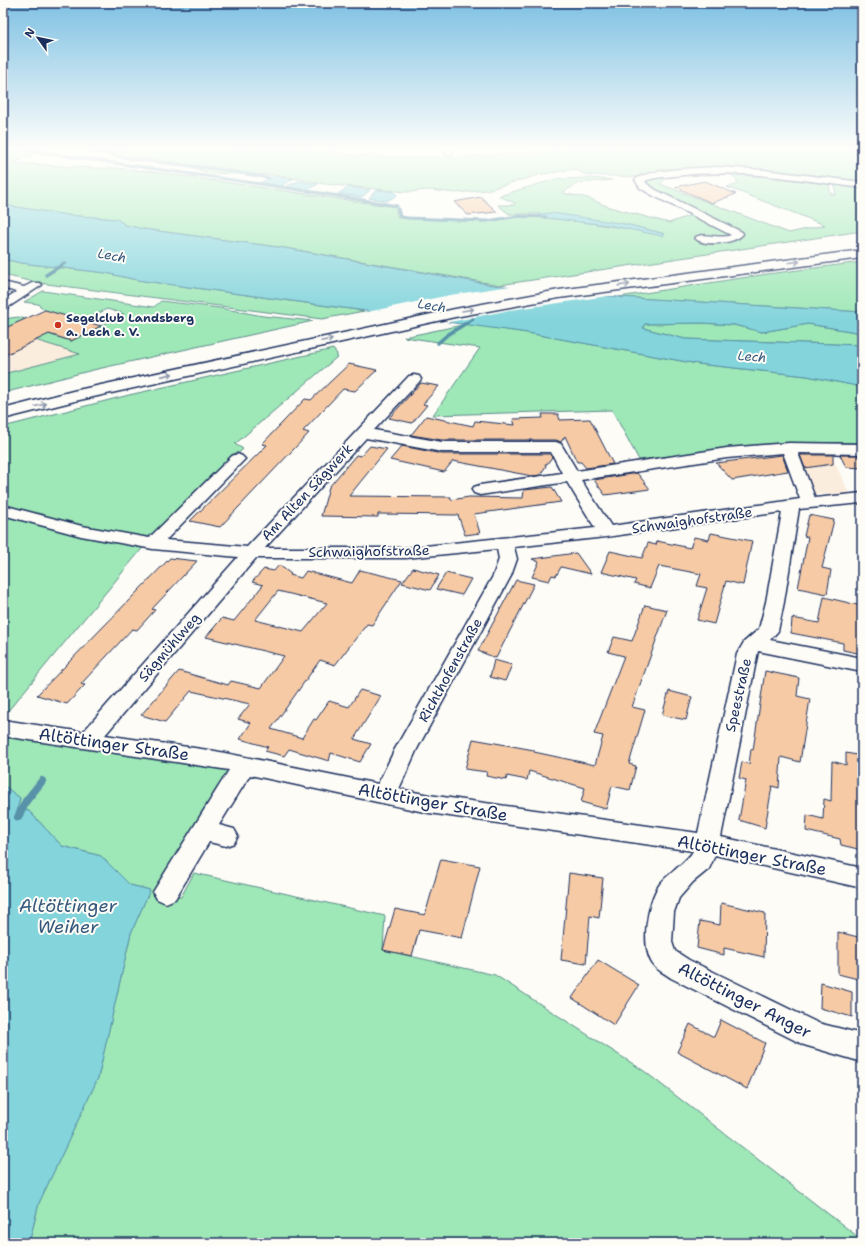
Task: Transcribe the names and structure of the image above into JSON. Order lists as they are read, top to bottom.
{
  "streets": {
    "street": [
      "Am Alten Sägwerk",
      "Schwaighofstraße",
      "Sägmühlweg",
      "Richthofenstraße",
      "Speestraße",
      "Altöttinger Straße",
      "Altöttinger Anger"
    ]
  },
  "crossings": [
    ["Am Alten Sägwerk", "Schwaighofstraße"],
    ["Am Alten Sägwerk", "Sägmühlweg"],
    ["Schwaighofstraße", "Sägmühlweg"],
    ["Schwaighofstraße", "Richthofenstraße"],
    ["Schwaighofstraße", "Speestraße"],
    ["Sägmühlweg", "Altöttinger Straße"],
    ["Richthofenstraße", "Altöttinger Straße"],
    ["Speestraße", "Altöttinger Straße"],
    ["Speestraße", "Altöttinger Anger"],
    ["Altöttinger Straße", "Altöttinger Anger"]
  ],
  "water": ["Lech", "Altöttinger Weiher"],
  "places": ["Segelclub Landsberg a. Lech e. V."],
  "north": "top left"
}
